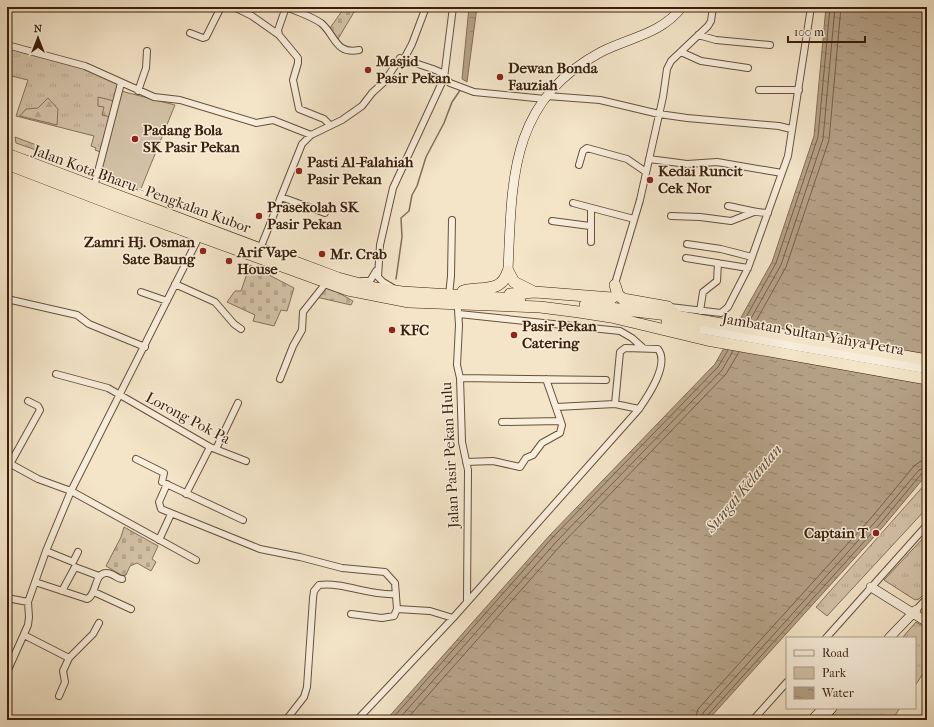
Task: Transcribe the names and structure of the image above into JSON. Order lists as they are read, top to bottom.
{
  "streets": {
    "highway": ["Jalan Kota Bharu - Pengkalan Kubor", "Jambatan Sultan Yahya Petra"],
    "street": ["Lorong Pok Pa", "Jalan Pasir Pekan Hulu"]
  },
  "water": ["Sungai Kelantan"],
  "places": [
    "Masjid Pasir Pekan",
    "Dewan Bonda Fauziah",
    "Padang Bola SK Pasir Pekan",
    "Pasti Al-Falahiah Pasir Pekan",
    "Kedai Runcit Cek Nor",
    "Prasekolah SK Pasir Pekan",
    "Zamri Hj. Osman Sate Baung",
    "Mr. Crab",
    "Arif Vape House",
    "KFC",
    "Pasir Pekan Catering",
    "Captain T"
  ],
  "legend": ["Road", "Park", "Water"],
  "scale_bar": "100 m",
  "north": "top"
}
